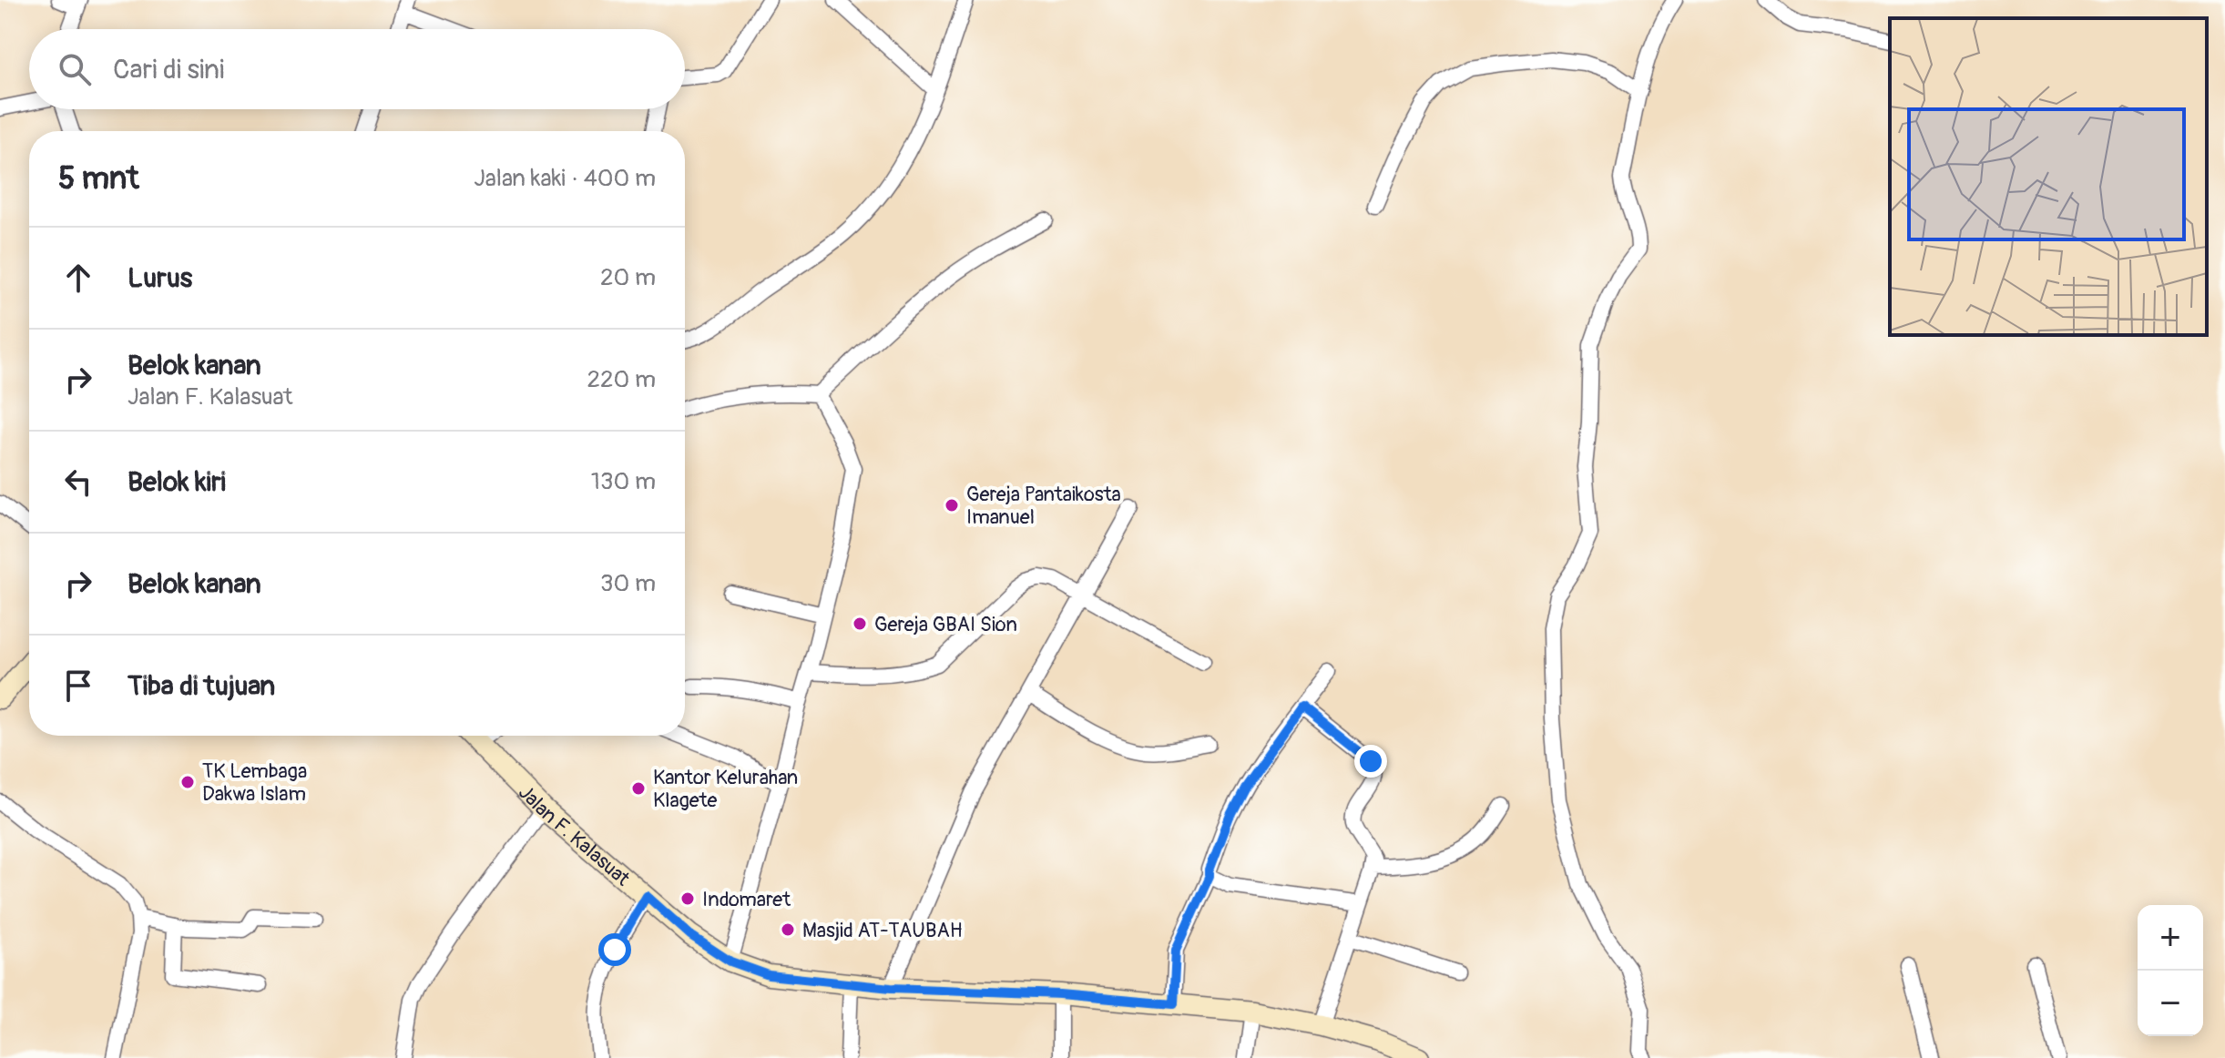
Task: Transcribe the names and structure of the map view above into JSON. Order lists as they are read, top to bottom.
{
  "streets": {
    "street": ["Jalan F. Kalasuat"]
  },
  "places": [
    "Gereja Pantaikosta Imanuel",
    "Gereja GBAI Sion",
    "TK Lembaga Dakwa Islam",
    "Kantor Kelurahan Klagete",
    "Indomaret",
    "Masjid AT-TAUBAH"
  ],
  "page": {
    "search": "Cari di sini",
    "heading": ["5 mnt", "Jalan kaki · 400 m"],
    "list": [
      ["Lurus", "20 m"],
      ["Belok kanan", "Jalan F. Kalasuat", "220 m"],
      ["Belok kiri", "130 m"],
      ["Belok kanan", "30 m"],
      "Tiba di tujuan"
    ],
    "map_buttons": ["+", "−"]
  }
}
